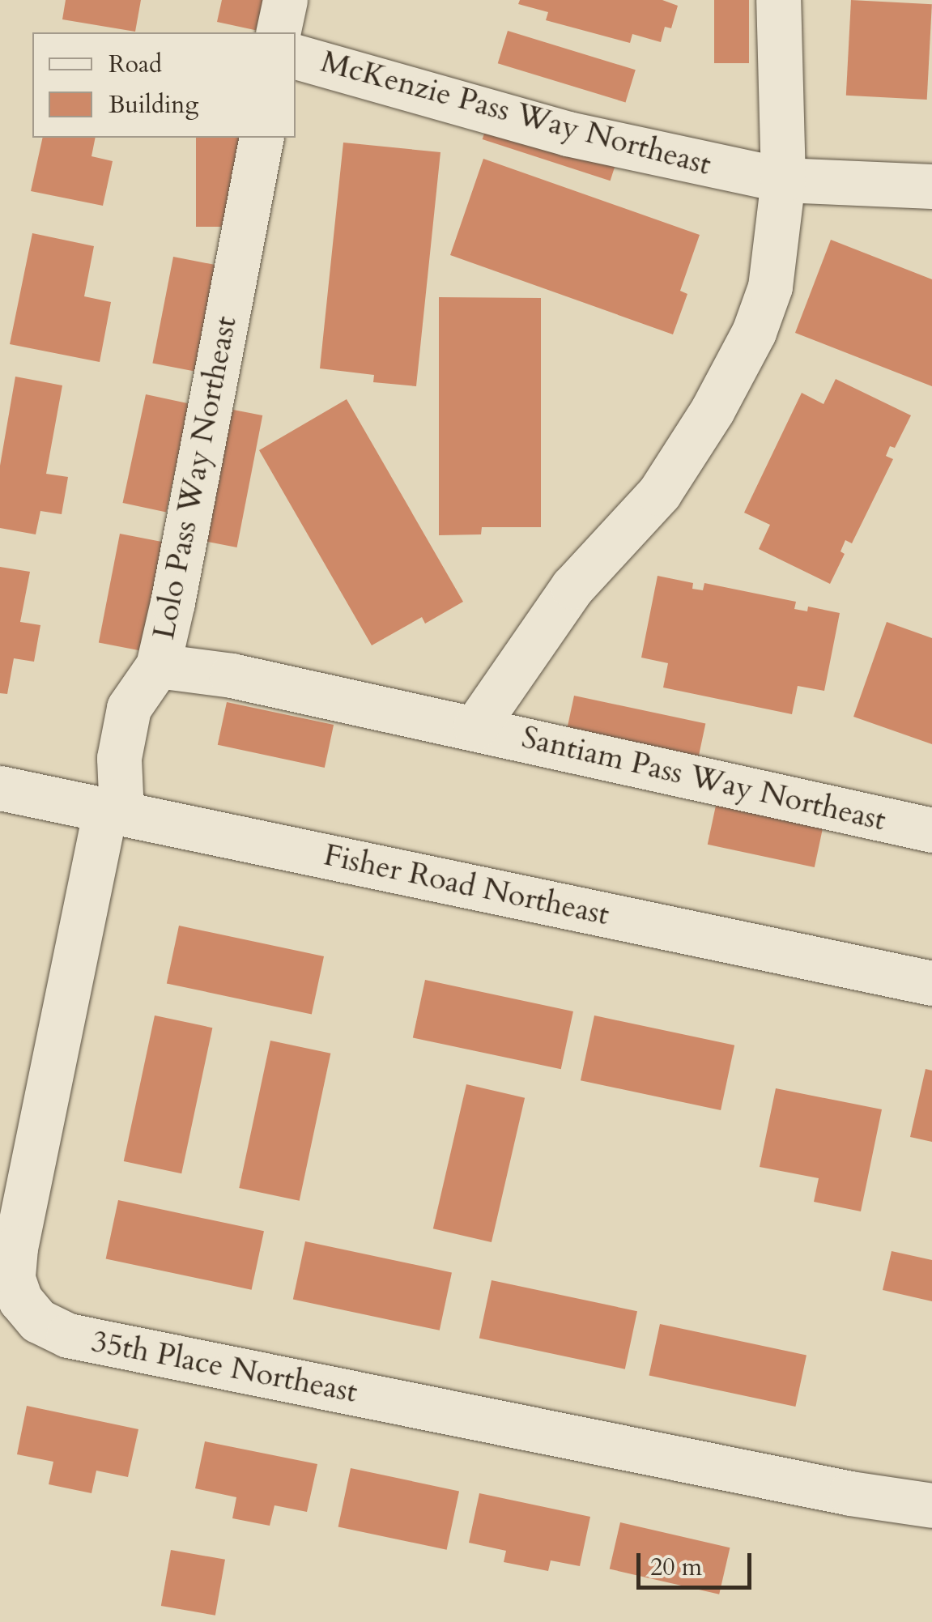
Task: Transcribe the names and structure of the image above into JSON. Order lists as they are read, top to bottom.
{
  "streets": {
    "street": [
      "McKenzie Pass Way Northeast",
      "Lolo Pass Way Northeast",
      "Santiam Pass Way Northeast",
      "Fisher Road Northeast",
      "35th Place Northeast"
    ]
  },
  "crossings": [
    ["McKenzie Pass Way Northeast", "Santiam Pass Way Northeast"],
    ["Lolo Pass Way Northeast", "Santiam Pass Way Northeast"],
    ["Lolo Pass Way Northeast", "Fisher Road Northeast"],
    ["Lolo Pass Way Northeast", "35th Place Northeast"],
    ["Fisher Road Northeast", "35th Place Northeast"]
  ],
  "legend": ["Road", "Building"],
  "scale_bar": "20 m"
}
